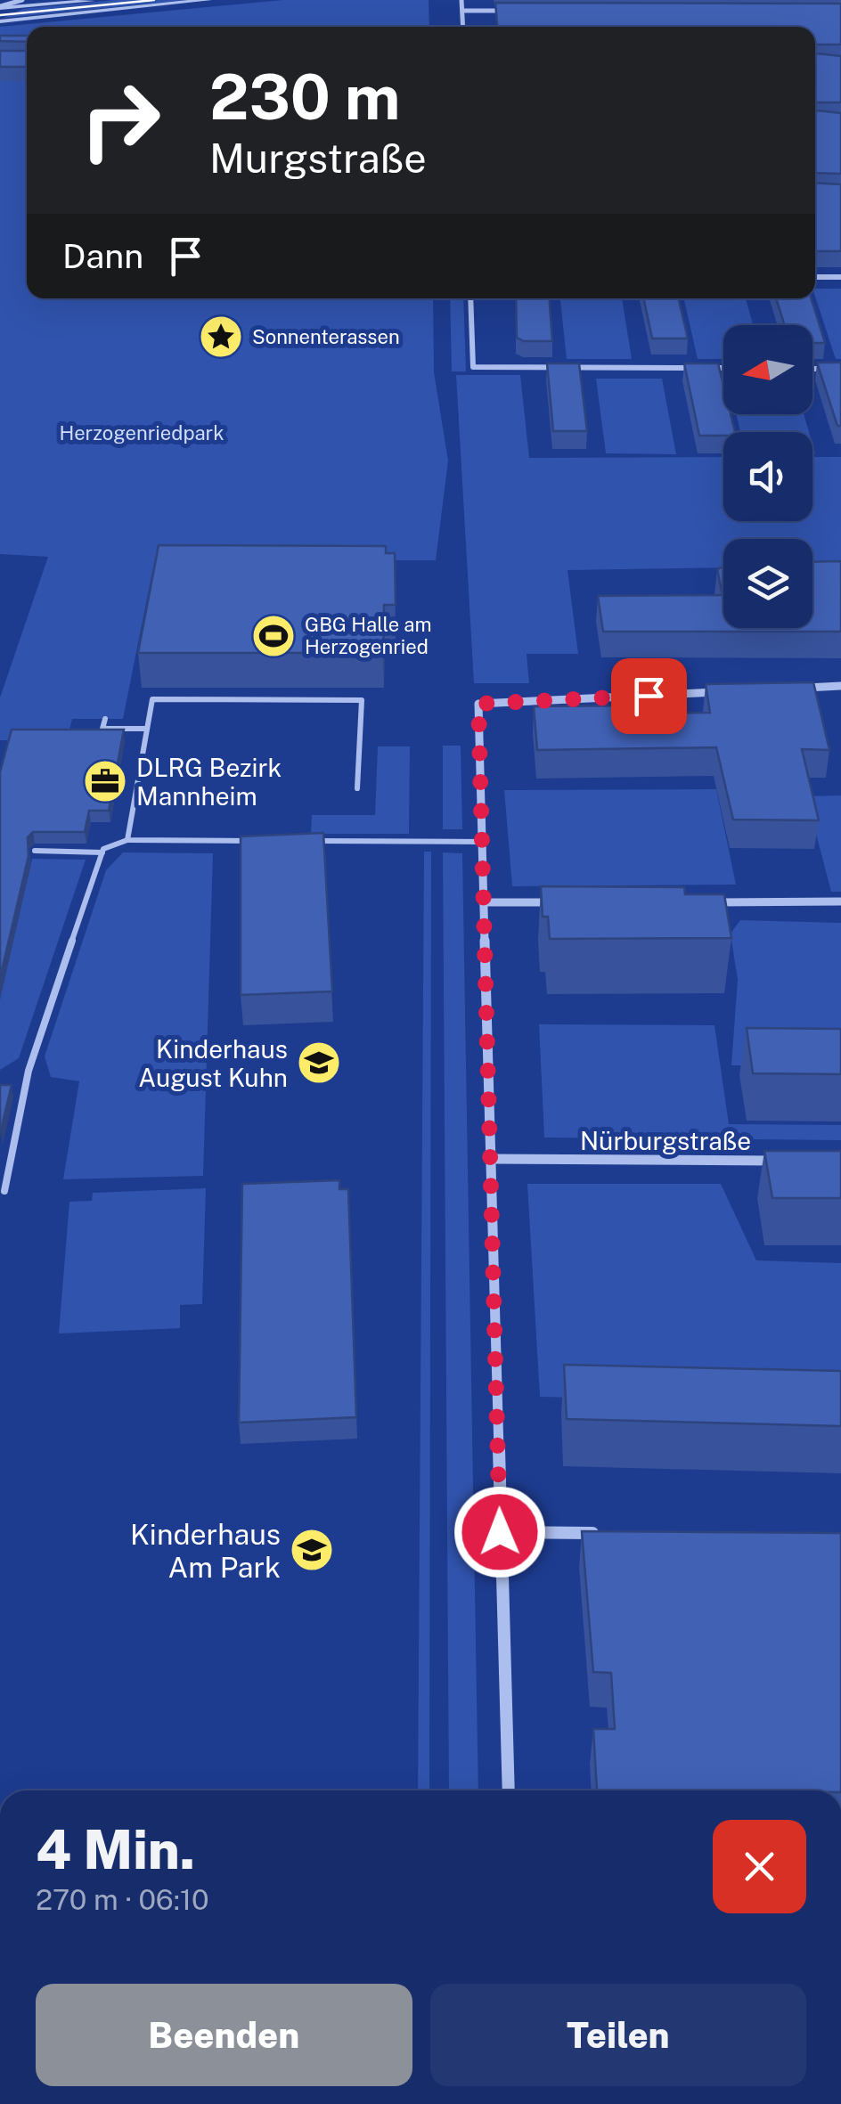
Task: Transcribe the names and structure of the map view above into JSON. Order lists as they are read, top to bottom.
{
  "streets": {
    "street": ["Nürburgstraße"]
  },
  "parks": ["Herzogenriedpark"],
  "places": {
    "place": ["Sonnenterassen"],
    "sports": ["GBG Halle am Herzogenried"],
    "office": ["DLRG Bezirk Mannheim"],
    "school or university": ["Kinderhaus August Kuhn", "Kinderhaus Am Park"]
  },
  "north": "left",
  "page": {
    "turn": ["230 m", "Murgstraße"],
    "then": "Dann",
    "heading": ["4 Min.", "270 m · 06:10"],
    "buttons": ["Beenden", "Teilen"]
  }
}
